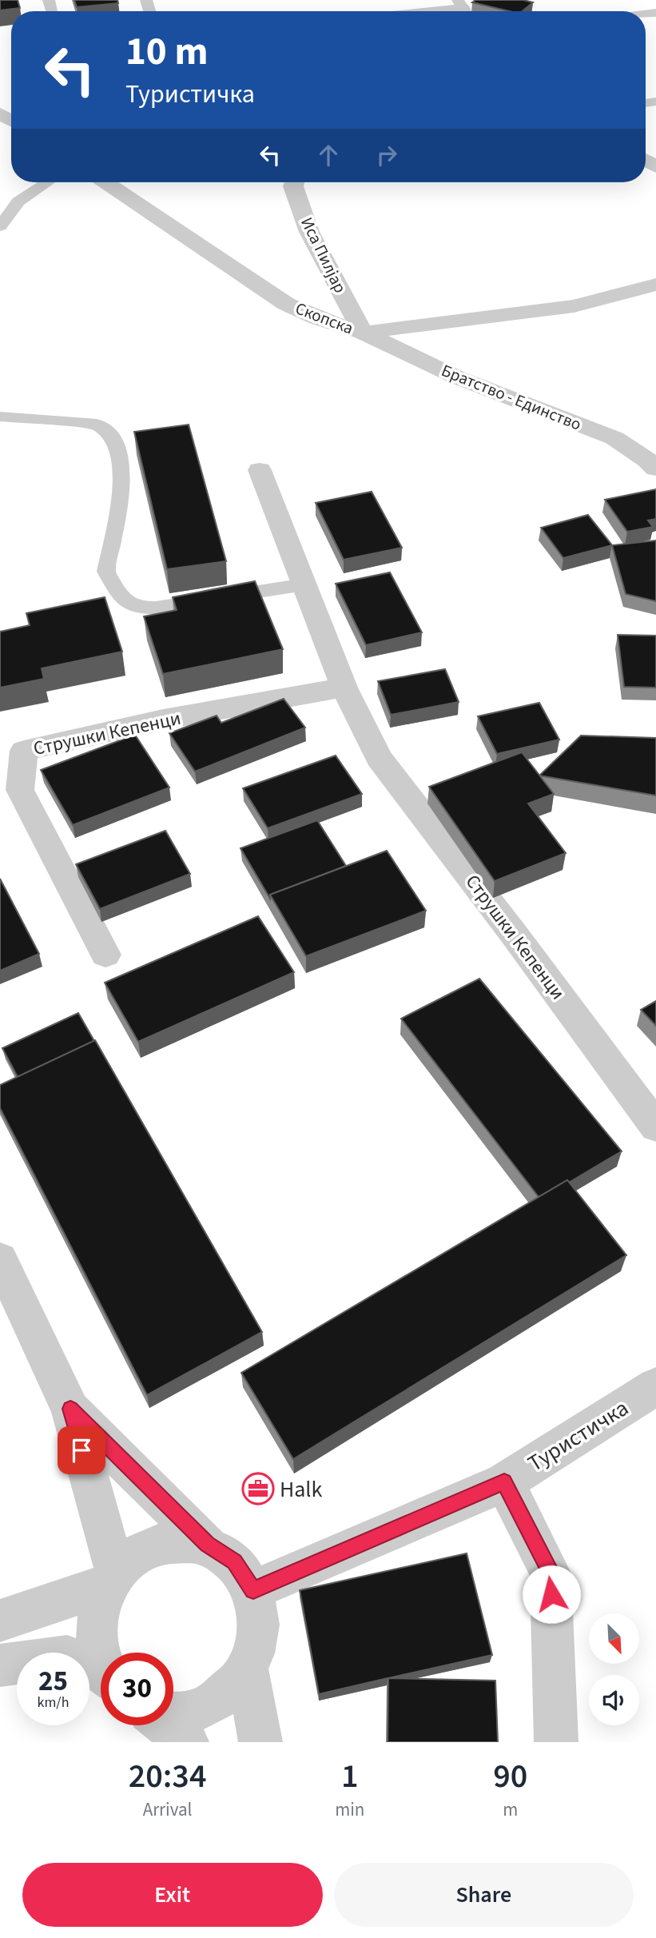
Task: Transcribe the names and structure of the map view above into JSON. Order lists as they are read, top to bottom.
{
  "streets": {
    "street": [
      "Иса Пилјар",
      "Скопска",
      "Братство - Единство",
      "Струшки Кепенци",
      "Туристичка"
    ]
  },
  "crossings": [
    ["Иса Пилјар", "Скопска"],
    ["Иса Пилјар", "Братство - Единство"],
    ["Скопска", "Братство - Единство"]
  ],
  "places": {
    "office": ["Halk"]
  },
  "north": "bottom right",
  "page": {
    "turn": ["10 m", "Туристичка"],
    "speed": "25 km/h",
    "limit": "30",
    "eta": [
      "20:34",
      "Arrival",
      "1",
      "min",
      "90",
      "m"
    ],
    "buttons": ["Exit", "Share"]
  }
}
